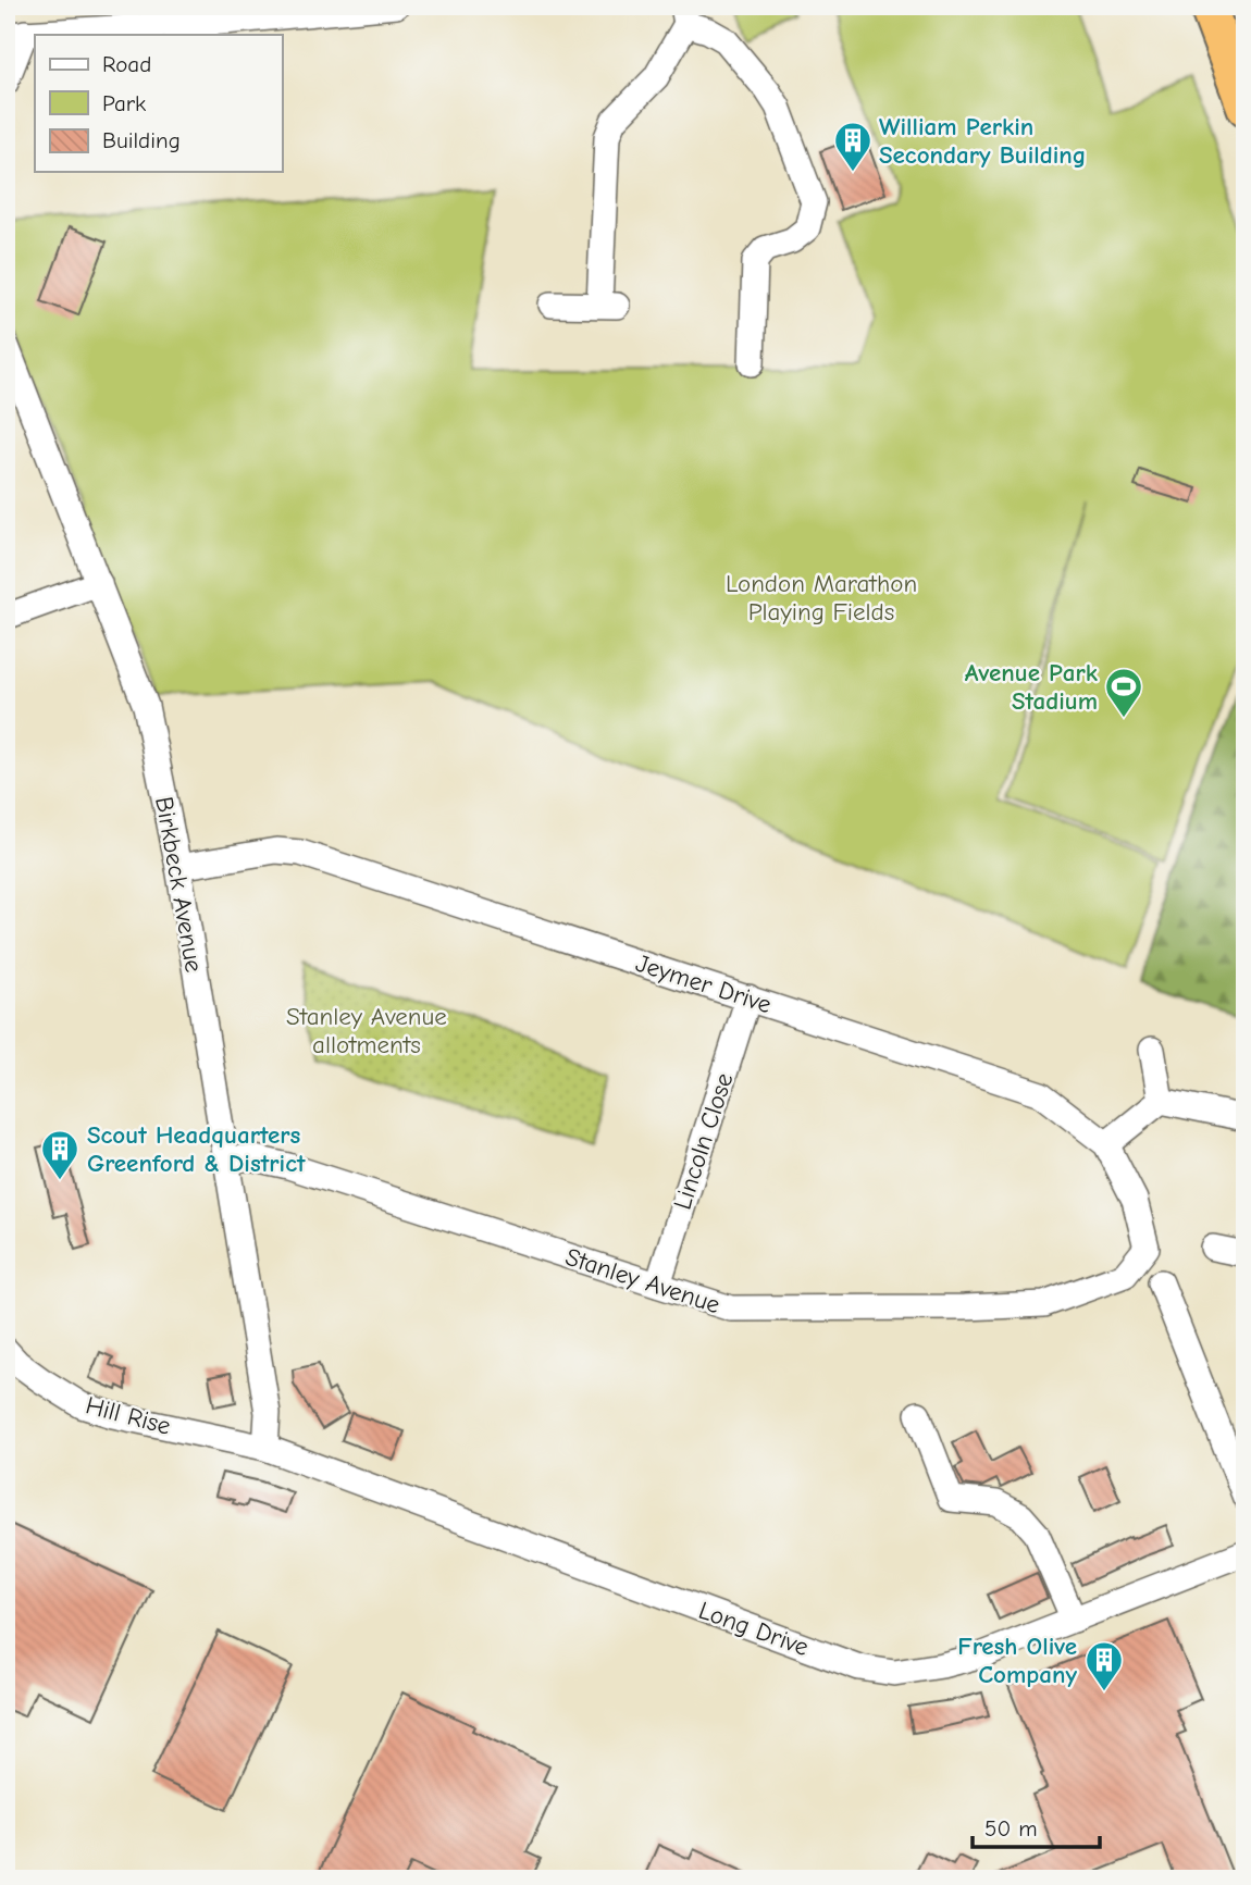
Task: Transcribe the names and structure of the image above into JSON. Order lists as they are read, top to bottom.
{
  "streets": {
    "street": [
      "Birkbeck Avenue",
      "Jeymer Drive",
      "Lincoln Close",
      "Stanley Avenue",
      "Hill Rise",
      "Long Drive"
    ]
  },
  "crossings": [
    ["Birkbeck Avenue", "Jeymer Drive"],
    ["Birkbeck Avenue", "Stanley Avenue"],
    ["Birkbeck Avenue", "Hill Rise"],
    ["Birkbeck Avenue", "Long Drive"],
    ["Jeymer Drive", "Lincoln Close"],
    ["Jeymer Drive", "Stanley Avenue"],
    ["Lincoln Close", "Stanley Avenue"],
    ["Hill Rise", "Long Drive"]
  ],
  "parks": ["London Marathon Playing Fields", "Stanley Avenue allotments"],
  "places": {
    "building": ["William Perkin Secondary Building", "Scout Headquarters Greenford & District", "Fresh Olive Company"],
    "sports": ["Avenue Park Stadium"]
  },
  "legend": ["Road", "Park", "Building"],
  "scale_bar": "50 m"
}
